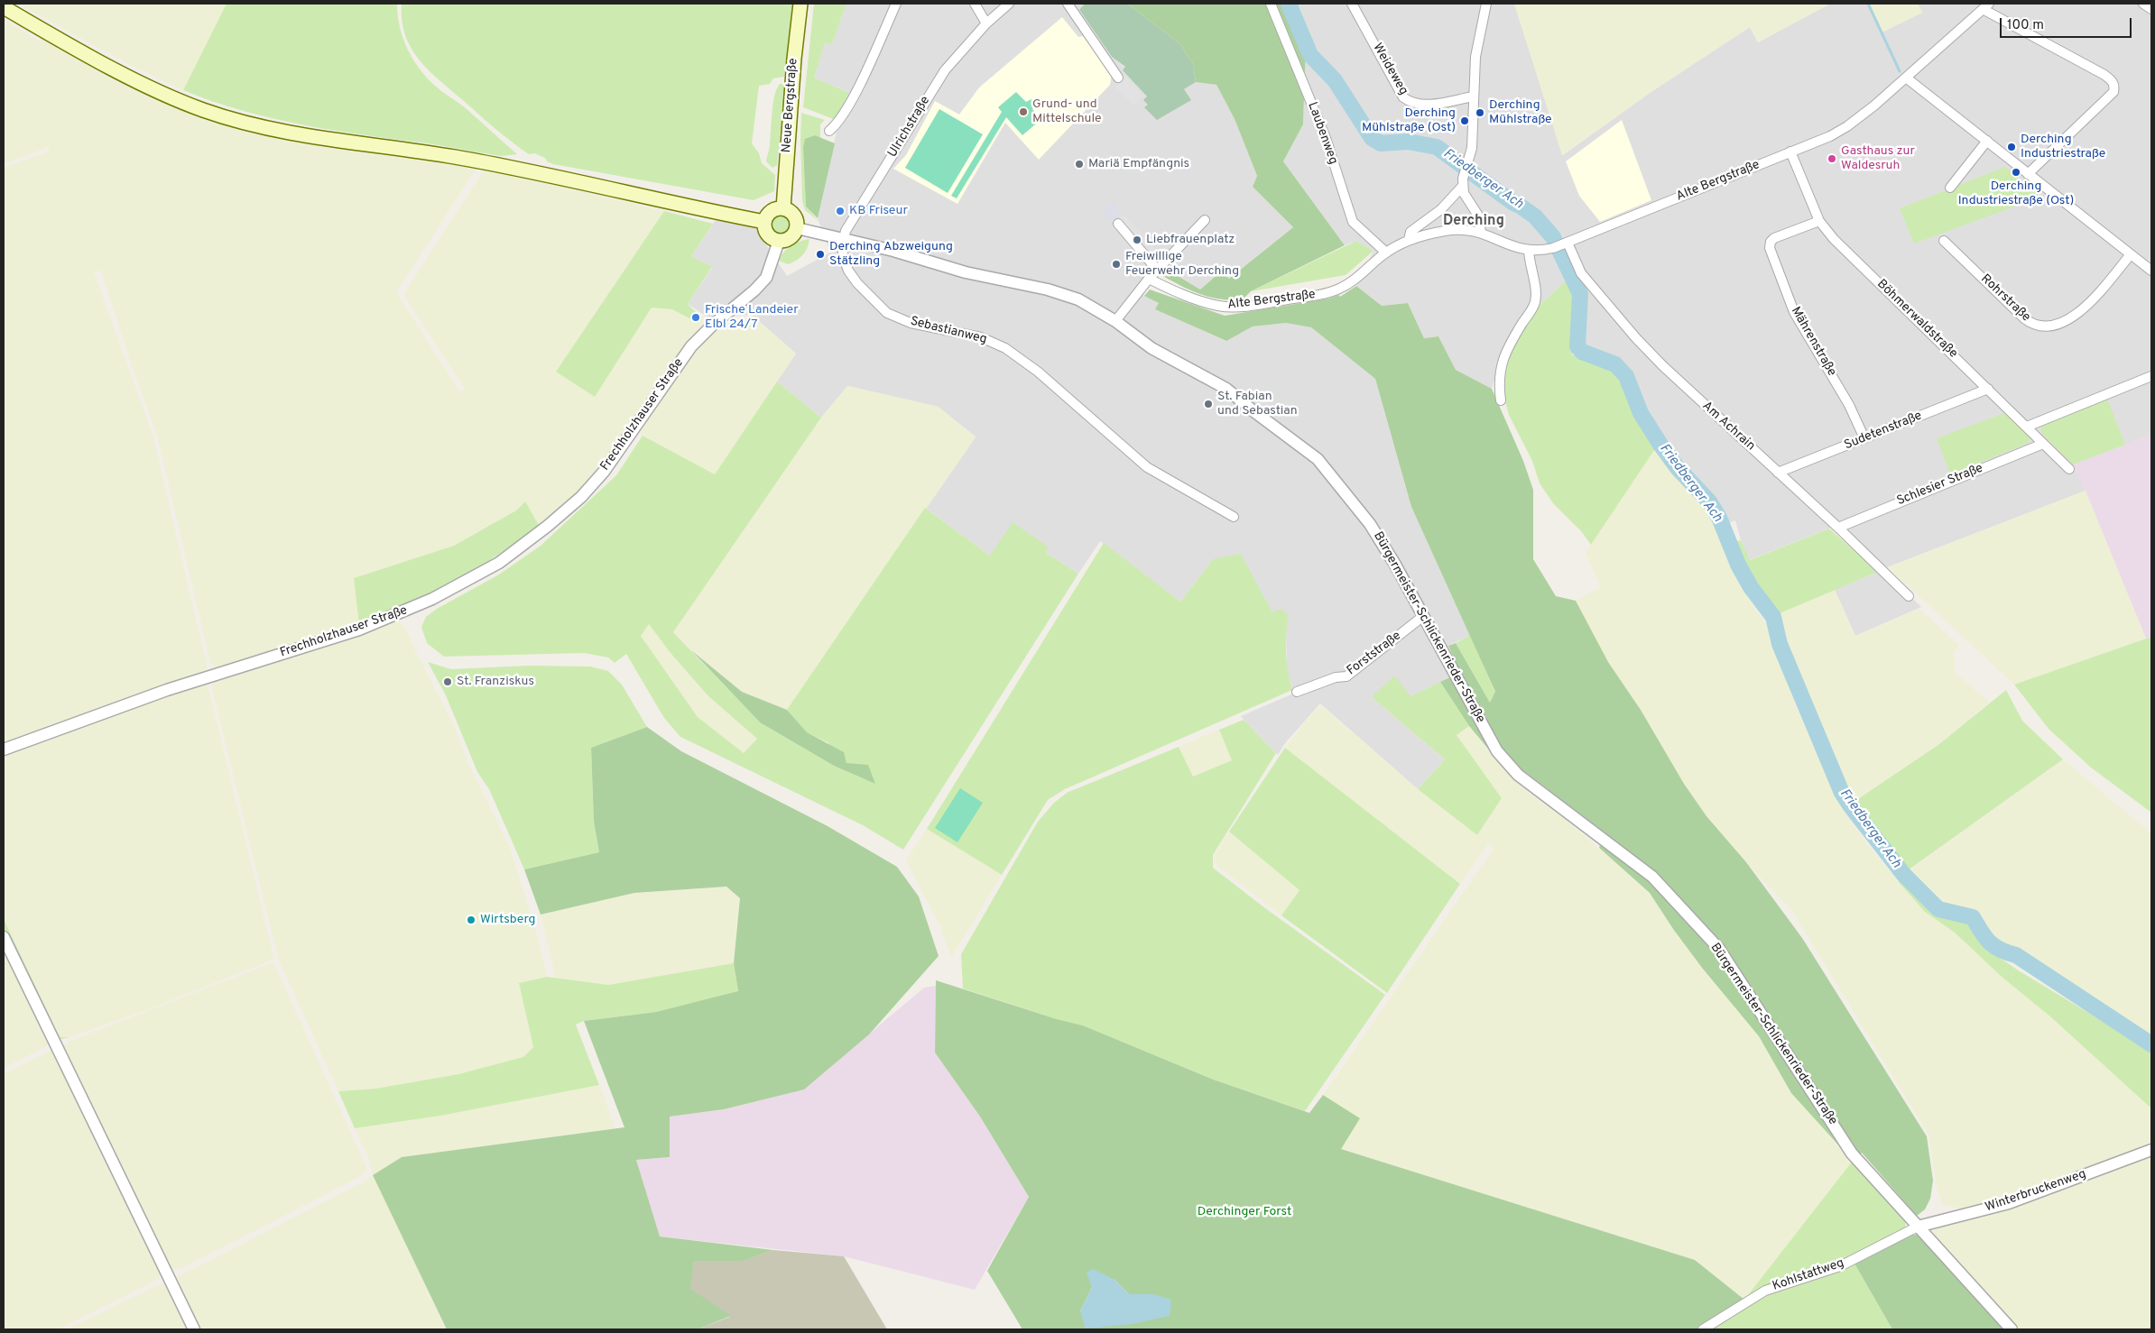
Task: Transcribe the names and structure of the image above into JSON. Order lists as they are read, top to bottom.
{
  "streets": {
    "main road": ["Neue Bergstraße"],
    "street": [
      "Weideweg",
      "Ulrichstraße",
      "Laubenweg",
      "Alte Bergstraße",
      "Rohrstraße",
      "Böhmerwaldstraße",
      "Sebastianweg",
      "Mährenstraße",
      "Frechholzhauser Straße",
      "Am Achrain",
      "Sudetenstraße",
      "Schlesier Straße",
      "Bürgermeister-Schlickenrieder-Straße",
      "Forststraße",
      "Winterbruckenweg",
      "Kohlstattweg"
    ]
  },
  "crossings": [
    ["Neue Bergstraße", "Frechholzhauser Straße"],
    ["Neue Bergstraße", "Bürgermeister-Schlickenrieder-Straße"],
    ["Ulrichstraße", "Sebastianweg"],
    ["Ulrichstraße", "Bürgermeister-Schlickenrieder-Straße"],
    ["Laubenweg", "Alte Bergstraße"],
    ["Alte Bergstraße", "Böhmerwaldstraße"],
    ["Alte Bergstraße", "Am Achrain"],
    ["Böhmerwaldstraße", "Mährenstraße"],
    ["Böhmerwaldstraße", "Sudetenstraße"],
    ["Böhmerwaldstraße", "Schlesier Straße"],
    ["Sebastianweg", "Bürgermeister-Schlickenrieder-Straße"],
    ["Mährenstraße", "Sudetenstraße"],
    ["Frechholzhauser Straße", "Bürgermeister-Schlickenrieder-Straße"],
    ["Am Achrain", "Sudetenstraße"],
    ["Am Achrain", "Schlesier Straße"],
    ["Bürgermeister-Schlickenrieder-Straße", "Forststraße"],
    ["Bürgermeister-Schlickenrieder-Straße", "Winterbruckenweg"],
    ["Bürgermeister-Schlickenrieder-Straße", "Kohlstattweg"],
    ["Winterbruckenweg", "Kohlstattweg"]
  ],
  "districts": ["Derching"],
  "water": ["Friedberger Ach"],
  "parks": ["Derchinger Forst"],
  "places": [
    "Grund- und Mittelschule",
    "Derching Mühlstraße",
    "Derching Mühlstraße (Ost)",
    "Derching Industriestraße",
    "Gasthaus zur Waldesruh",
    "Mariä Empfängnis",
    "Derching Industriestraße (Ost)",
    "KB Friseur",
    "Liebfrauenplatz",
    "Derching Abzweigung Stätzling",
    "Freiwillige Feuerwehr Derching",
    "Frische Landeier Elbl 24/7",
    "St. Fabian und Sebastian",
    "St. Franziskus",
    "Wirtsberg"
  ],
  "scale_bar": "100 m"
}
